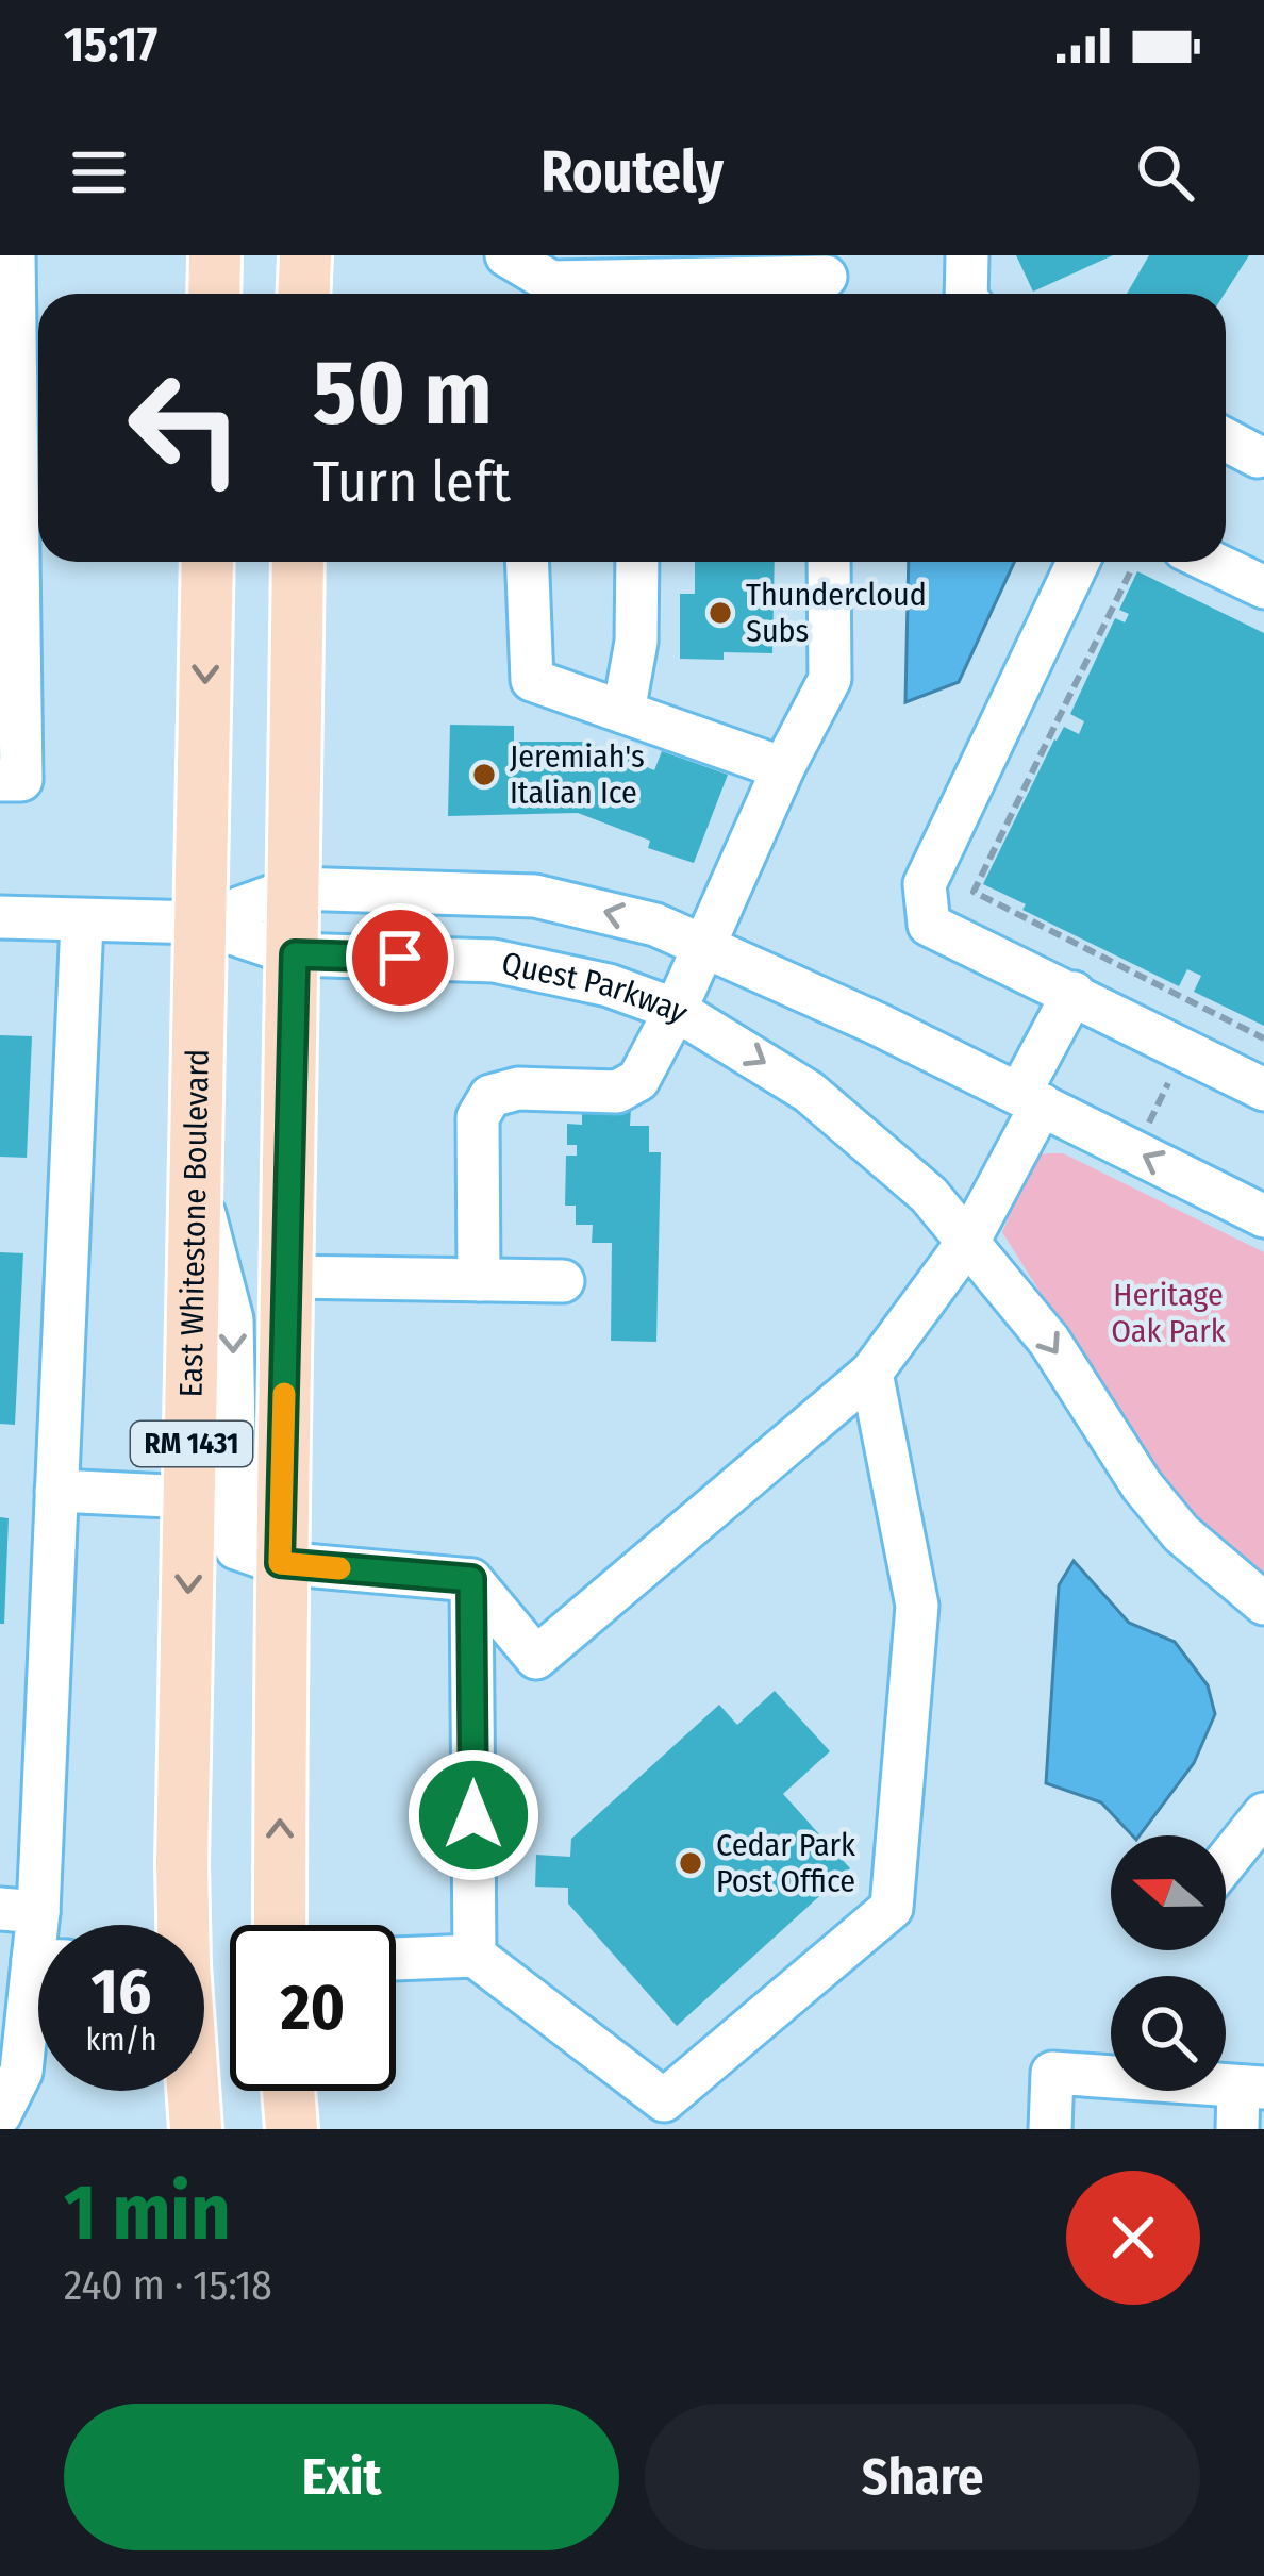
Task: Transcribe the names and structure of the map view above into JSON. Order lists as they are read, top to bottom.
{
  "streets": {
    "main road": ["East Whitestone Boulevard", "RM 1431"],
    "street": ["Quest Parkway"]
  },
  "crossings": [
    ["Quest Parkway", "East Whitestone Boulevard"],
    ["Quest Parkway", "RM 1431"]
  ],
  "parks": ["Heritage Oak Park"],
  "places": ["Thundercloud Subs", "Jeremiah's Italian Ice", "Cedar Park Post Office"],
  "north": "left",
  "page": {
    "status": "15:17",
    "header": "Routely",
    "turn": ["50 m", "Turn left"],
    "speed": "16 km/h",
    "limit": "20",
    "heading": ["1 min", "240 m · 15:18"],
    "buttons": ["Exit", "Share"]
  }
}
